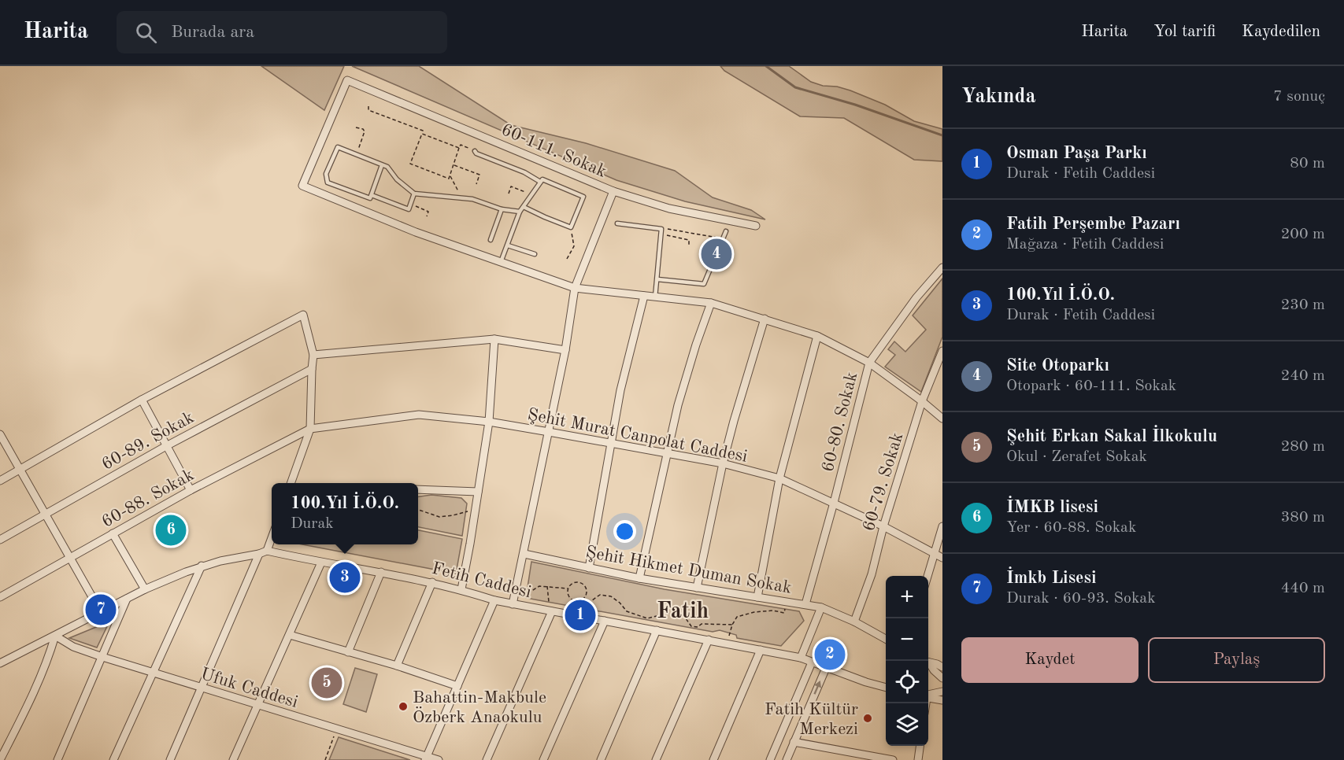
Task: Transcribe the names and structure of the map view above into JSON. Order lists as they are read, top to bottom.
{
  "streets": {
    "street": [
      "60-111. Sokak",
      "60-80. Sokak",
      "Şehit Murat Canpolat Caddesi",
      "60-89. Sokak",
      "60-79. Sokak",
      "60-88. Sokak",
      "Şehit Hikmet Duman Sokak",
      "Fetih Caddesi",
      "Ufuk Caddesi"
    ]
  },
  "crossings": [
    ["60-80. Sokak", "Şehit Murat Canpolat Caddesi"],
    ["60-80. Sokak", "Şehit Hikmet Duman Sokak"],
    ["Şehit Murat Canpolat Caddesi", "60-79. Sokak"],
    ["Şehit Murat Canpolat Caddesi", "60-88. Sokak"],
    ["60-79. Sokak", "Şehit Hikmet Duman Sokak"]
  ],
  "districts": ["Fatih"],
  "places": ["Bahattin-Makbule Özberk Anaokulu", "Fatih Kültür Merkezi"],
  "page": {
    "header": "Harita",
    "search": "Burada ara",
    "nav": ["Harita", "Yol tarifi", "Kaydedilen"],
    "heading": ["Yakında", "7 sonuç"],
    "list": [
      {
        "mark": "1",
        "name": "Osman Paşa Parkı",
        "note": "Durak · Fetih Caddesi",
        "value": "80 m"
      },
      {
        "mark": "2",
        "name": "Fatih Perşembe Pazarı",
        "note": "Mağaza · Fetih Caddesi",
        "value": "200 m"
      },
      {
        "mark": "3",
        "name": "100.Yıl İ.Ö.O.",
        "note": "Durak · Fetih Caddesi",
        "value": "230 m"
      },
      {
        "mark": "4",
        "name": "Site Otoparkı",
        "note": "Otopark · 60-111. Sokak",
        "value": "240 m"
      },
      {
        "mark": "5",
        "name": "Şehit Erkan Sakal İlkokulu",
        "note": "Okul · Zerafet Sokak",
        "value": "280 m"
      },
      {
        "mark": "6",
        "name": "İMKB lisesi",
        "note": "Yer · 60-88. Sokak",
        "value": "380 m"
      },
      {
        "mark": "7",
        "name": "İmkb Lisesi",
        "note": "Durak · 60-93. Sokak",
        "value": "440 m"
      }
    ],
    "pins": [
      "4",
      "6",
      "3",
      "7",
      "1",
      "2",
      "5"
    ],
    "popup": ["100.Yıl İ.Ö.O.", "Durak"],
    "map_buttons": ["+", "−"],
    "buttons": ["Kaydet", "Paylaş"]
  }
}
